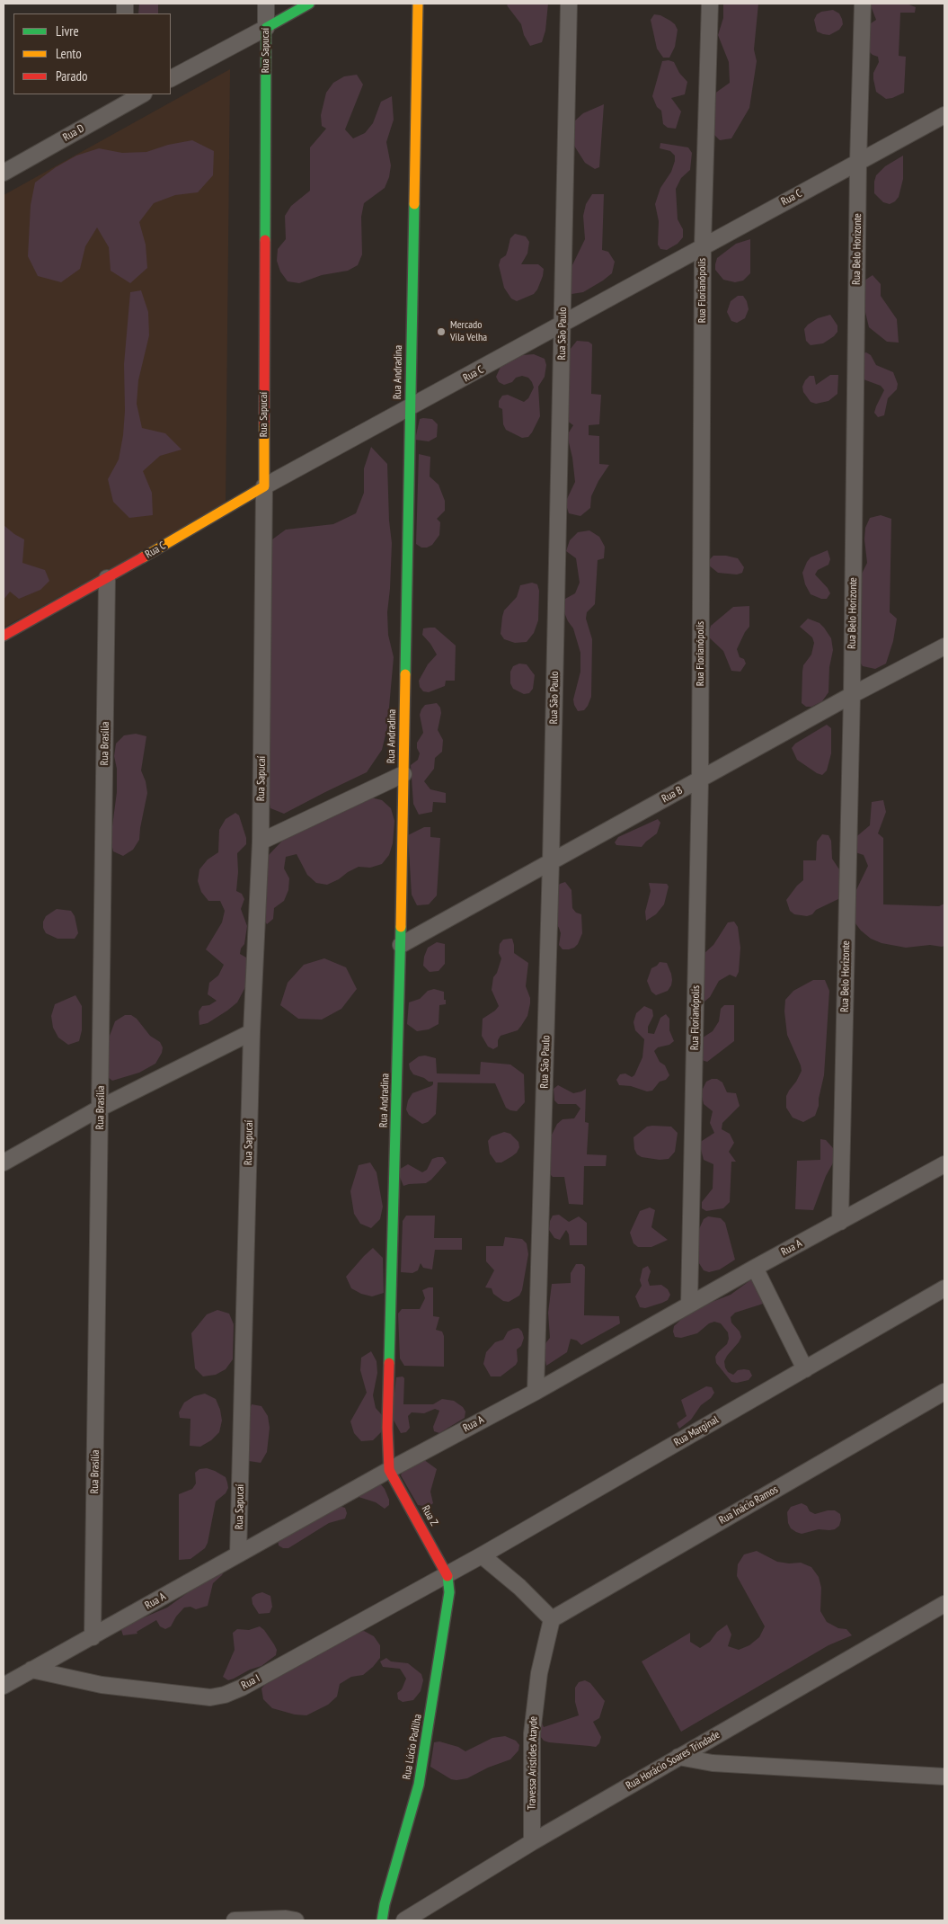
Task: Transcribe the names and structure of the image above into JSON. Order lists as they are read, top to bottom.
{
  "streets": {
    "street": [
      "Rua Sapucaí",
      "Rua D",
      "Rua C",
      "Rua Belo Horizonte",
      "Rua Florianópolis",
      "Rua São Paulo",
      "Rua Andradina",
      "Rua Brasília",
      "Rua B",
      "Rua A",
      "Rua Marginal",
      "Rua Inácio Ramos",
      "Rua Z",
      "Rua I",
      "Rua Lúcio Padilha",
      "Rua Horácio Soares Trindade",
      "Travessa Aristides Atayde"
    ]
  },
  "crossings": [
    ["Rua Sapucaí", "Rua C"],
    ["Rua Sapucaí", "Rua A"],
    ["Rua C", "Rua Belo Horizonte"],
    ["Rua C", "Rua Florianópolis"],
    ["Rua C", "Rua São Paulo"],
    ["Rua C", "Rua Andradina"],
    ["Rua C", "Rua Brasília"],
    ["Rua Belo Horizonte", "Rua B"],
    ["Rua Belo Horizonte", "Rua A"],
    ["Rua Florianópolis", "Rua B"],
    ["Rua Florianópolis", "Rua A"],
    ["Rua São Paulo", "Rua B"],
    ["Rua São Paulo", "Rua A"],
    ["Rua Andradina", "Rua B"],
    ["Rua Andradina", "Rua A"],
    ["Rua Andradina", "Rua Z"],
    ["Rua Brasília", "Rua A"],
    ["Rua A", "Rua Z"],
    ["Rua A", "Rua I"],
    ["Rua Marginal", "Rua Z"],
    ["Rua Marginal", "Rua I"],
    ["Rua Marginal", "Rua Lúcio Padilha"],
    ["Rua Inácio Ramos", "Travessa Aristides Atayde"],
    ["Rua Z", "Rua I"],
    ["Rua Z", "Rua Lúcio Padilha"],
    ["Rua I", "Rua Lúcio Padilha"],
    ["Rua Horácio Soares Trindade", "Travessa Aristides Atayde"]
  ],
  "places": ["Mercado Vila Velha"],
  "legend": ["Livre", "Lento", "Parado"]
}
